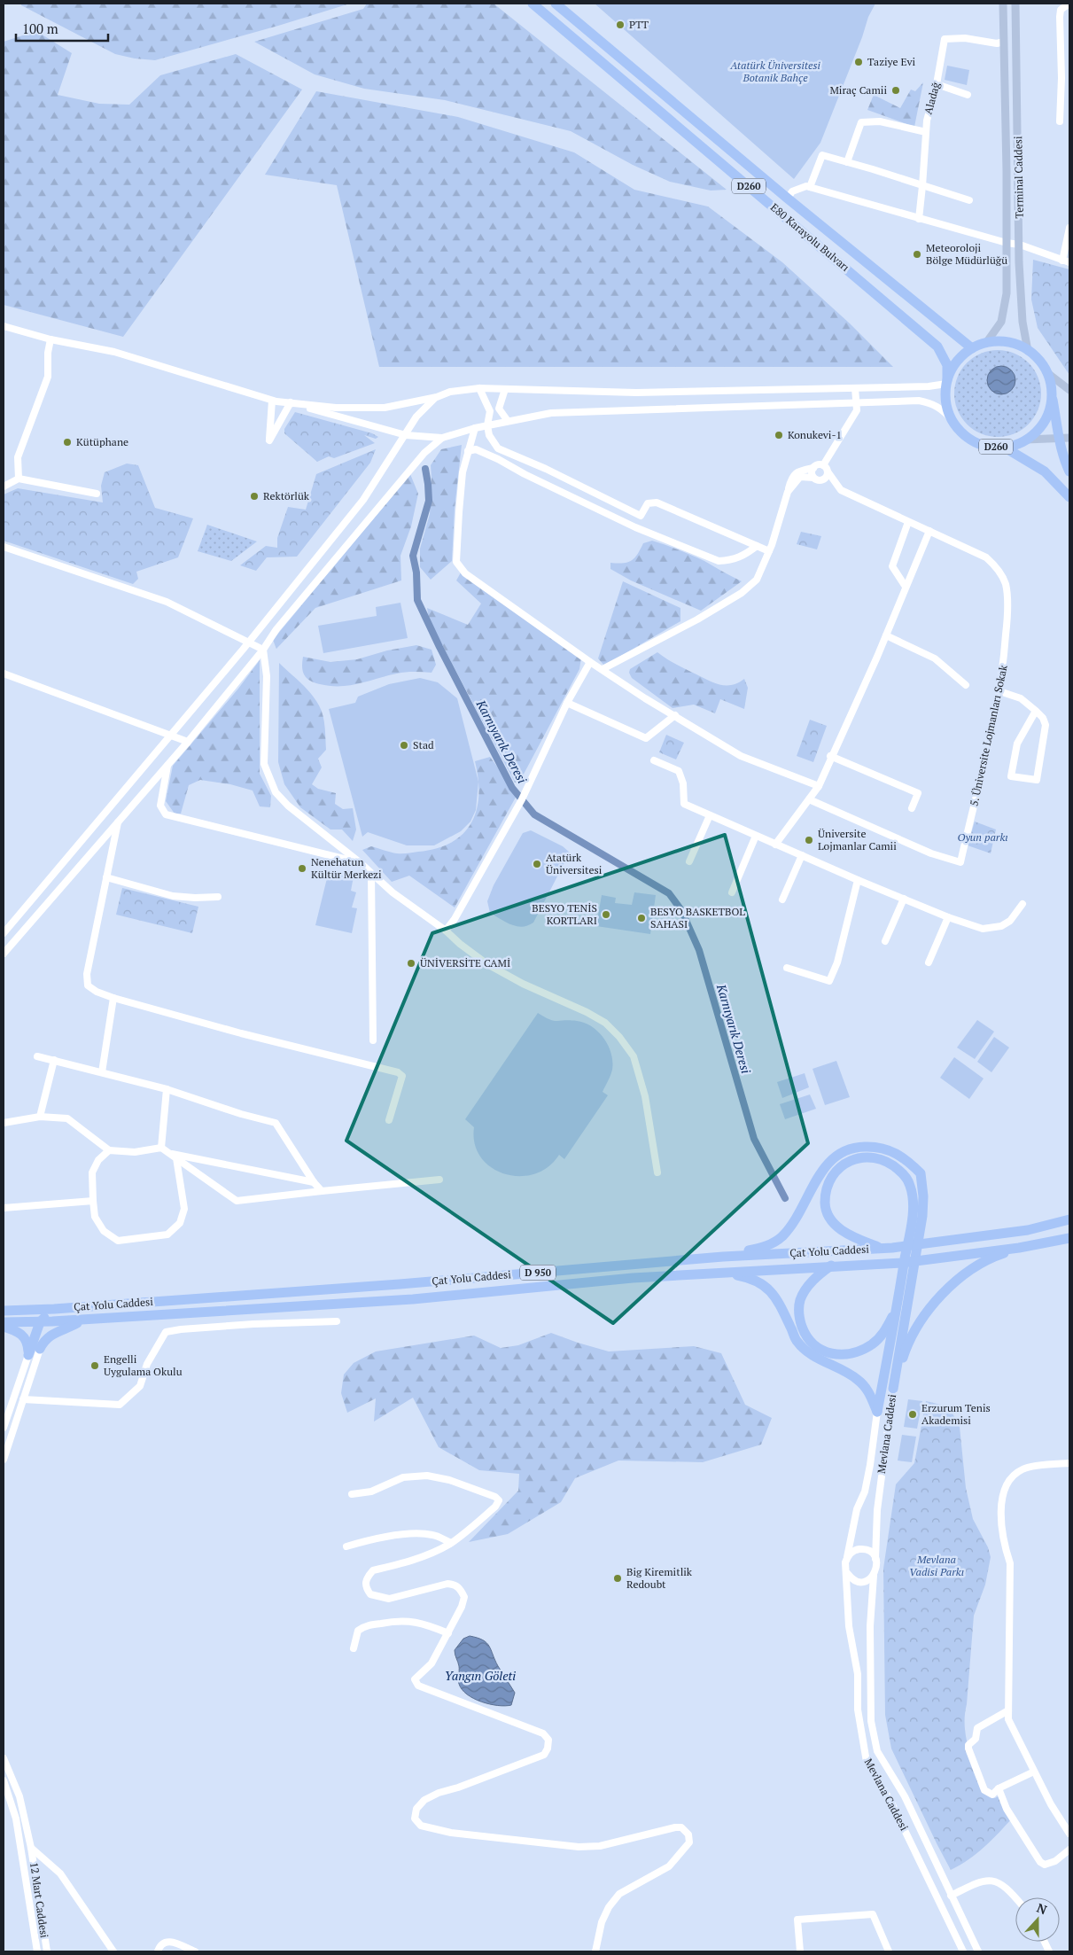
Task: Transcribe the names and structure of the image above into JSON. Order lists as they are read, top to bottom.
{
  "streets": {
    "highway": [
      "D260",
      "E80 Karayolu Bulvarı",
      "Çat Yolu Caddesi",
      "D 950"
    ],
    "main road": ["Terminal Caddesi"],
    "street": [
      "Aladağ",
      "5. Üniversite Lojmanları Sokak",
      "Mevlana Caddesi",
      "12 Mart Caddesi"
    ]
  },
  "crossings": [
    ["Aladağ", "Terminal Caddesi"],
    ["Terminal Caddesi", "D260"],
    ["Terminal Caddesi", "E80 Karayolu Bulvarı"],
    ["D260", "E80 Karayolu Bulvarı"]
  ],
  "water": ["Karnıyarık Deresi", "Yangın Göleti"],
  "parks": ["Atatürk Üniversitesi Botanik Bahçe", "Oyun parkı", "Mevlana Vadisi Parkı"],
  "places": [
    "PTT",
    "Taziye Evi",
    "Miraç Camii",
    "Meteoroloji Bölge Müdürlüğü",
    "Konukevi-1",
    "Kütüphane",
    "Rektörlük",
    "Stad",
    "Üniversite Lojmanlar Camii",
    "Atatürk Üniversitesi",
    "Nenehatun Kültür Merkezi",
    "BESYO TENİS KORTLARI",
    "BESYO BASKETBOL SAHASI",
    "ÜNİVERSİTE CAMİ",
    "Engelli Uygulama Okulu",
    "Erzurum Tenis Akademisi",
    "Big Kiremitlik Redoubt"
  ],
  "scale_bar": "100 m",
  "north": "top"
}
